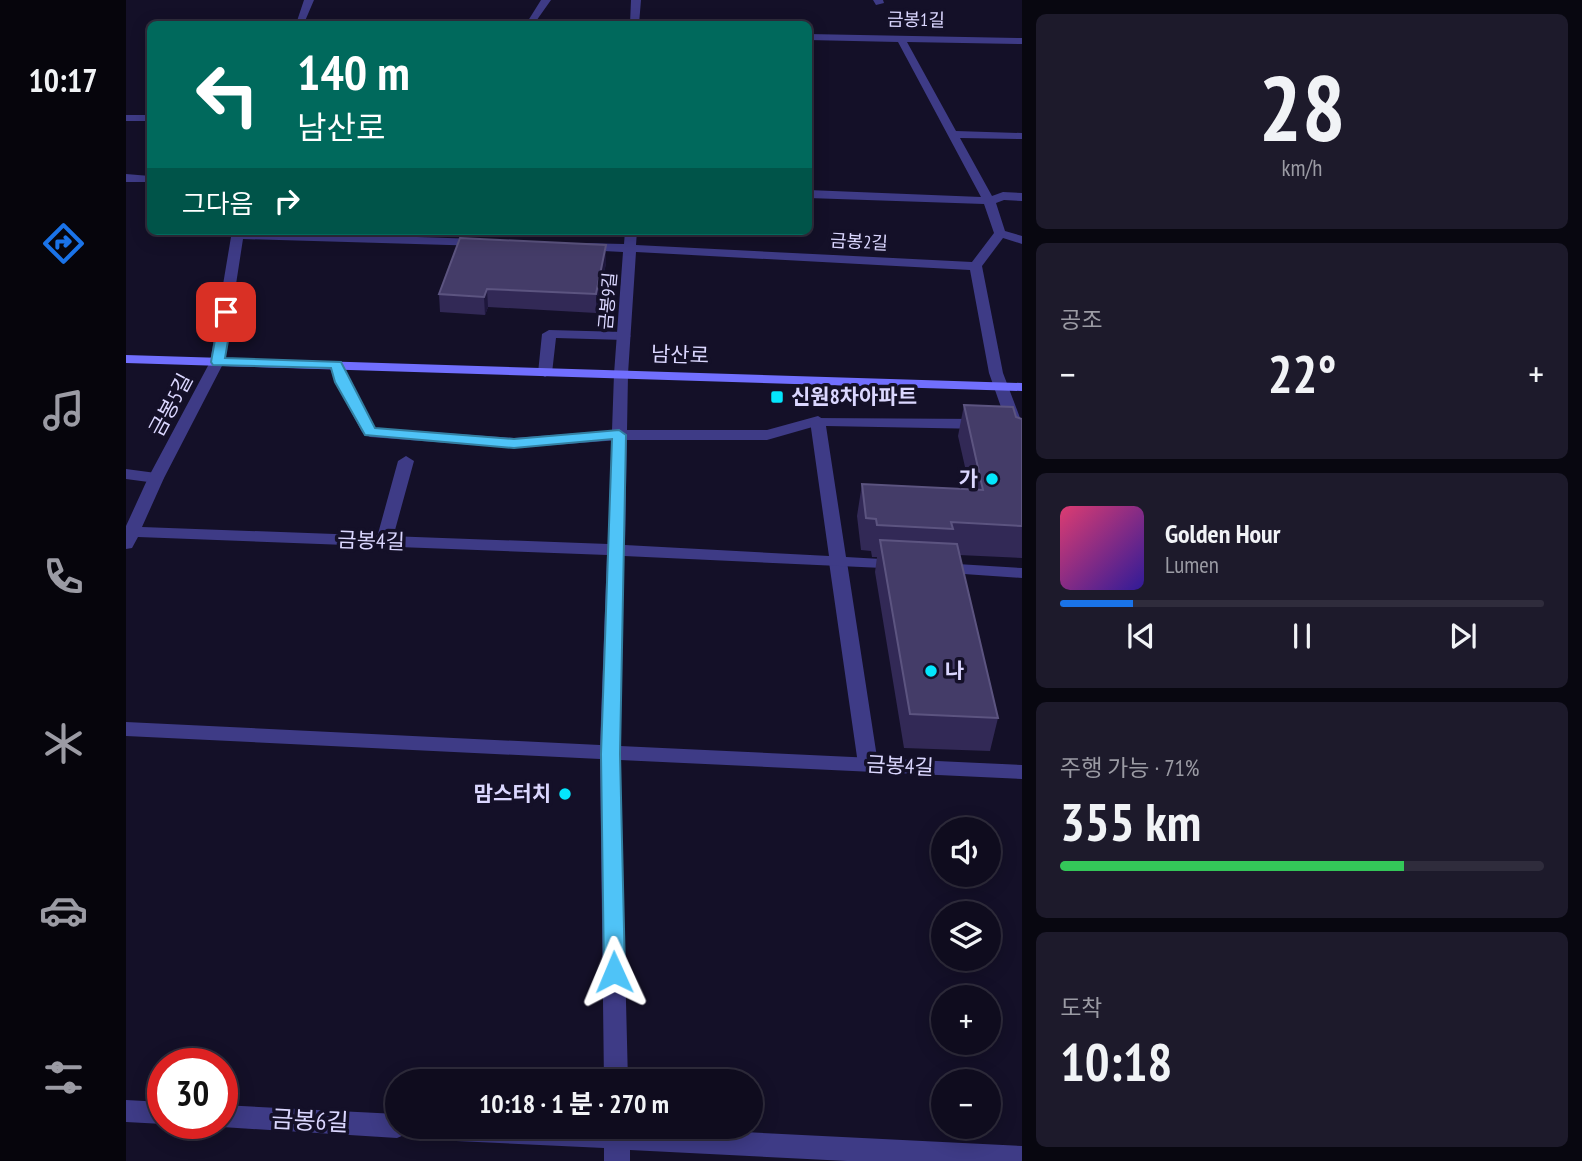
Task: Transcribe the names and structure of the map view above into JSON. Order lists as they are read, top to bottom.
{
  "streets": {
    "street": [
      "금봉1길",
      "금봉2길",
      "금봉9길",
      "남산로",
      "금봉5길",
      "금봉4길",
      "금봉6길"
    ]
  },
  "crossings": [
    ["금봉2길", "금봉9길"],
    ["금봉9길", "남산로"],
    ["남산로", "금봉5길"],
    ["금봉5길", "금봉4길"]
  ],
  "places": {
    "transit": ["신원8차아파트"],
    "other": ["가", "나", "맘스터치"]
  },
  "page": {
    "tabs": "10:17",
    "tile": [
      ["28", "km/h"],
      "공조",
      ["주행 가능 · 71%", "355 km"],
      ["도착", "10:18"]
    ],
    "turn": ["140 m", "남산로"],
    "then": "그다음",
    "heat": ["−", "22°", "+"],
    "song": ["Golden Hour", "Lumen"],
    "map_buttons": ["+", "−"],
    "limit": "30",
    "trip": "10:18 · 1 분 · 270 m"
  }
}
